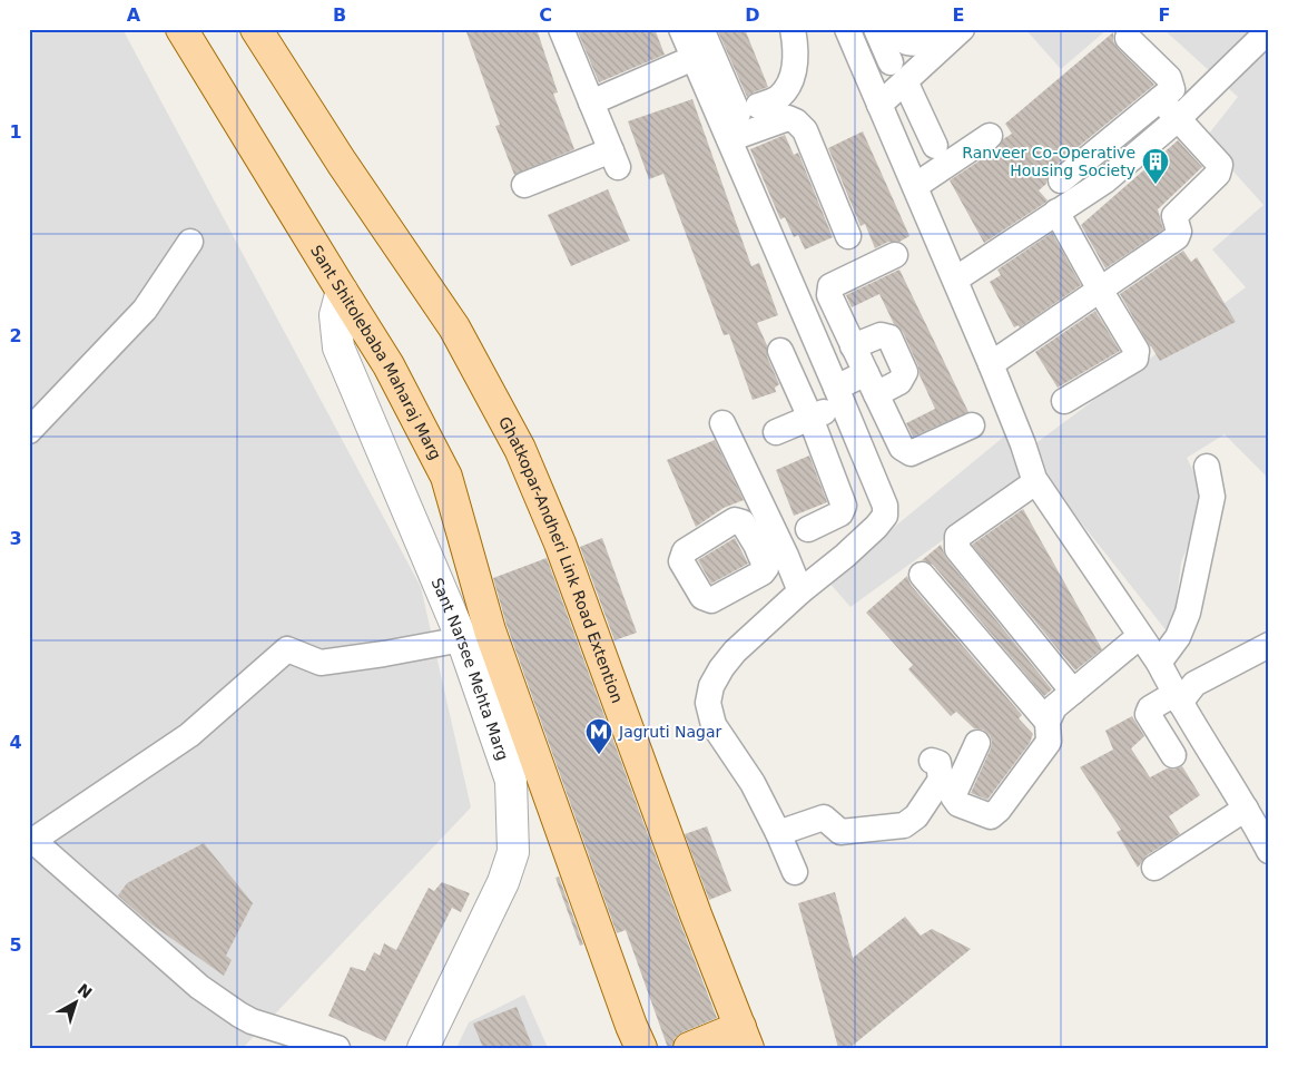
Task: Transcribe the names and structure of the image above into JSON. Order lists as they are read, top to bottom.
{
  "streets": {
    "main road": ["Sant Shitolebaba Maharaj Marg", "Ghatkopar-Andheri Link Road Extention"],
    "street": ["Sant Narsee Mehta Marg"]
  },
  "crossings": [
    ["Sant Shitolebaba Maharaj Marg", "Sant Narsee Mehta Marg"]
  ],
  "places": {
    "building": ["Ranveer Co-Operative Housing Society"],
    "metro station": ["Jagruti Nagar"]
  },
  "north": "top right",
  "grid": {
    "columns": [
      "A",
      "B",
      "C",
      "D",
      "E",
      "F"
    ],
    "rows": [
      "1",
      "2",
      "3",
      "4",
      "5"
    ]
  }
}
